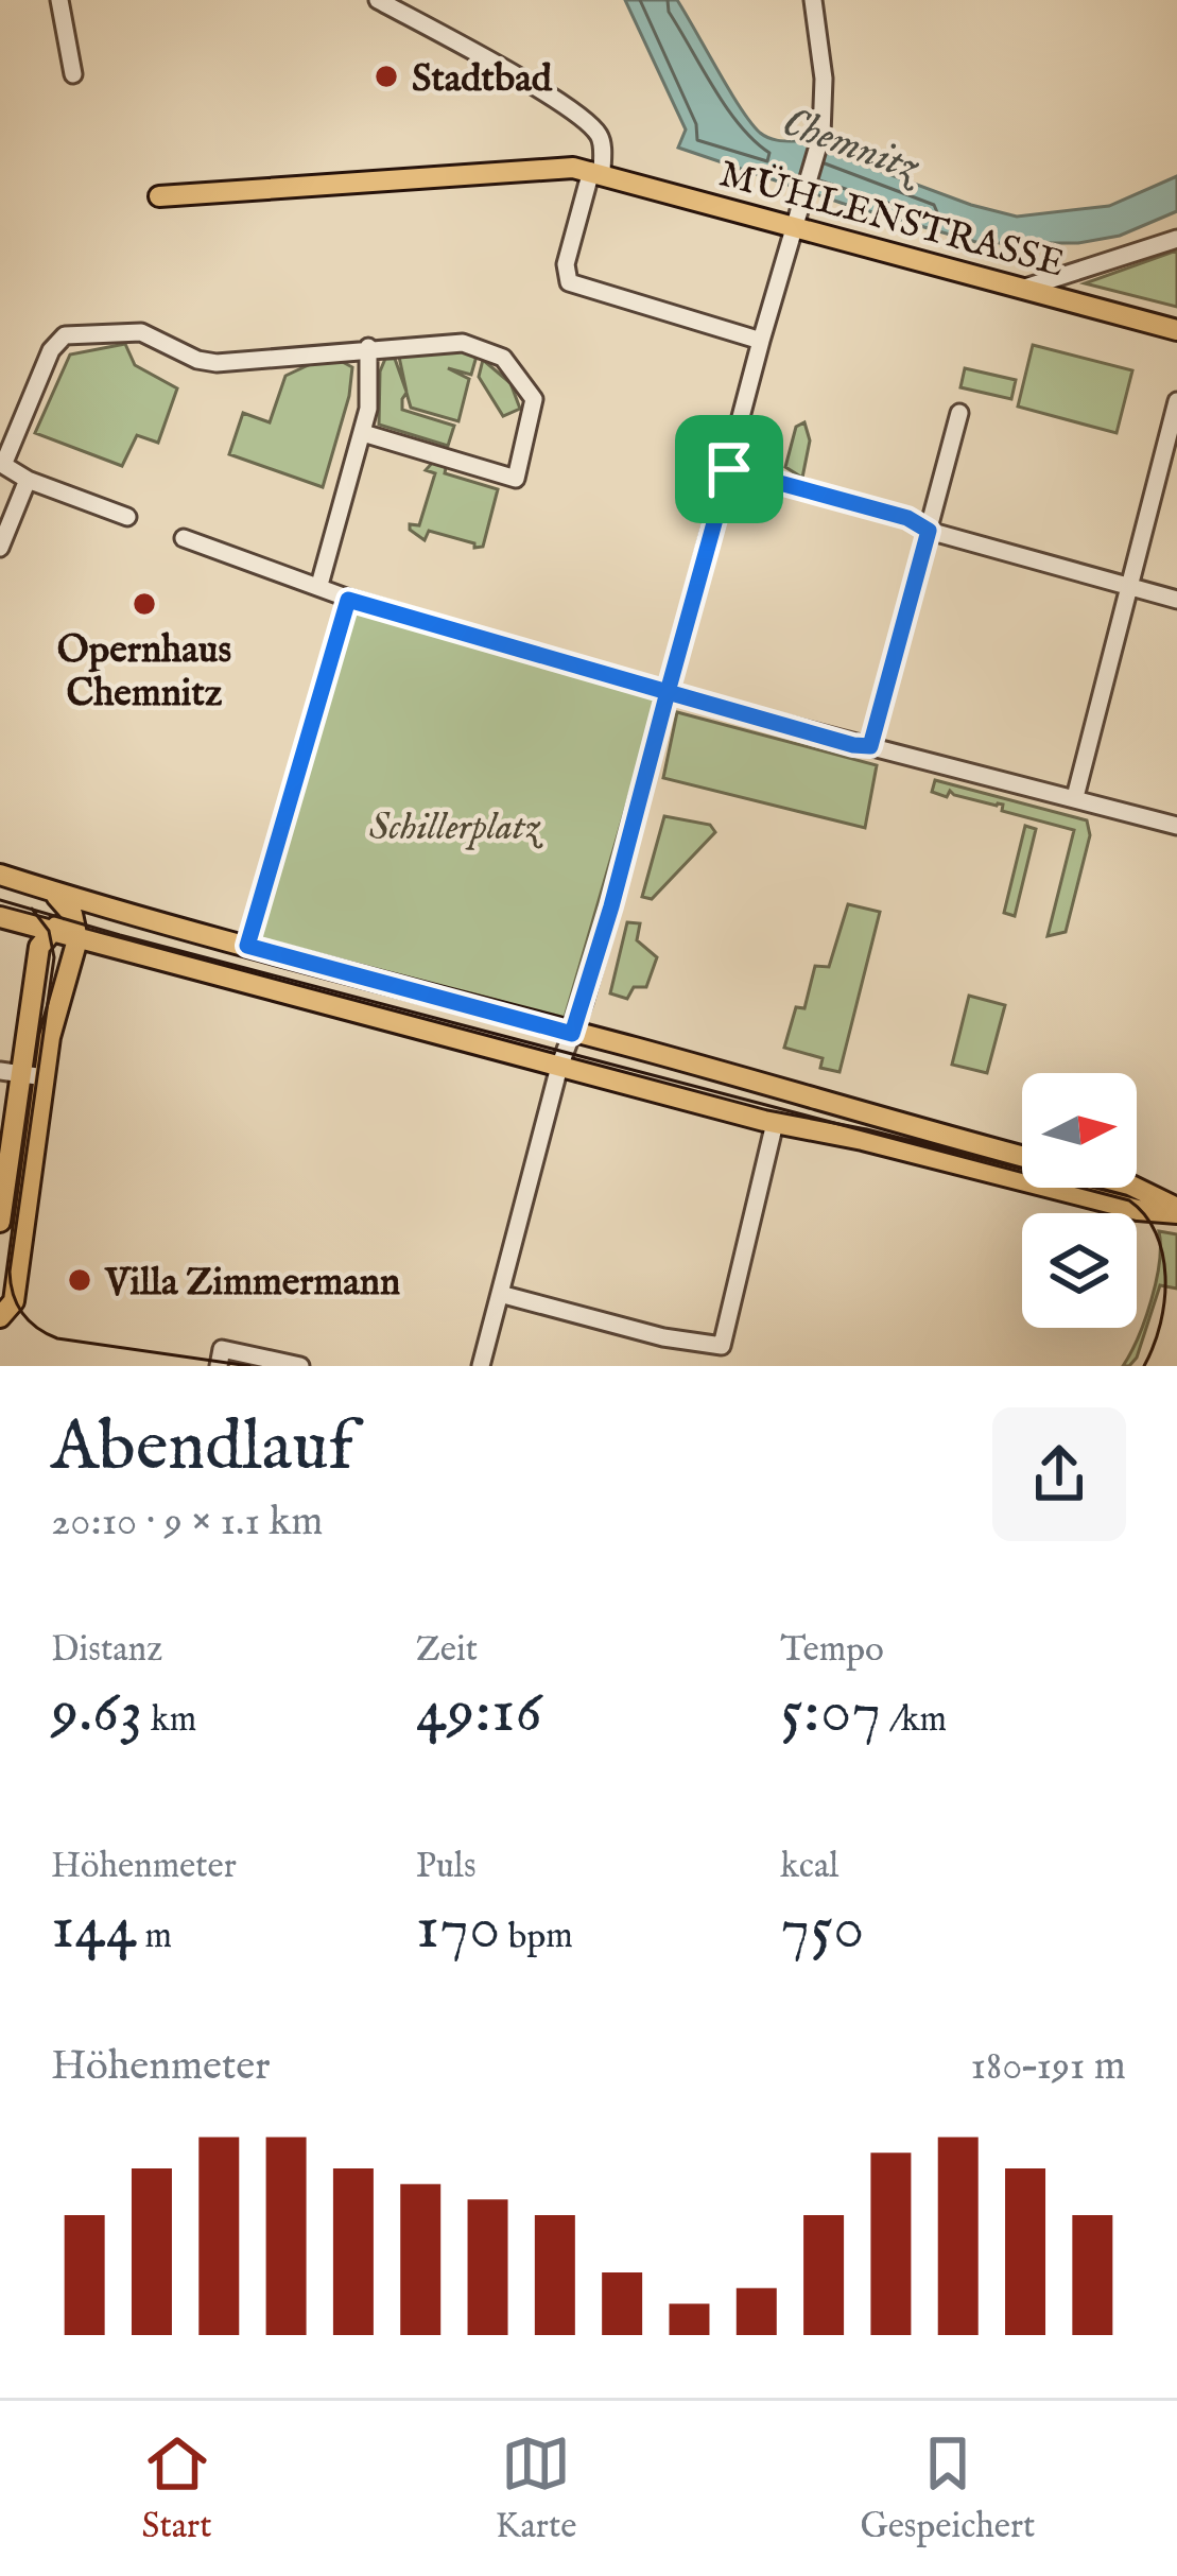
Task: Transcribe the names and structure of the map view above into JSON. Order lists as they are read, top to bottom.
{
  "streets": {
    "main road": ["MÜHLENSTRASSE"]
  },
  "water": ["Chemnitz"],
  "parks": ["Schillerplatz"],
  "places": ["Stadtbad", "Opernhaus Chemnitz", "Villa Zimmermann"],
  "north": "right",
  "page": {
    "heading": ["Abendlauf", "20:10 · 9 × 1.1 km"],
    "stats": [
      ["Distanz", "9.63 km"],
      ["Zeit", "49:16"],
      ["Tempo", "5:07 /km"],
      ["Höhenmeter", "144 m"],
      ["Puls", "170 bpm"],
      ["kcal", "750"]
    ],
    "chart": ["Höhenmeter", "180–191 m"],
    "tabs": ["Start", "Karte", "Gespeichert"]
  }
}
